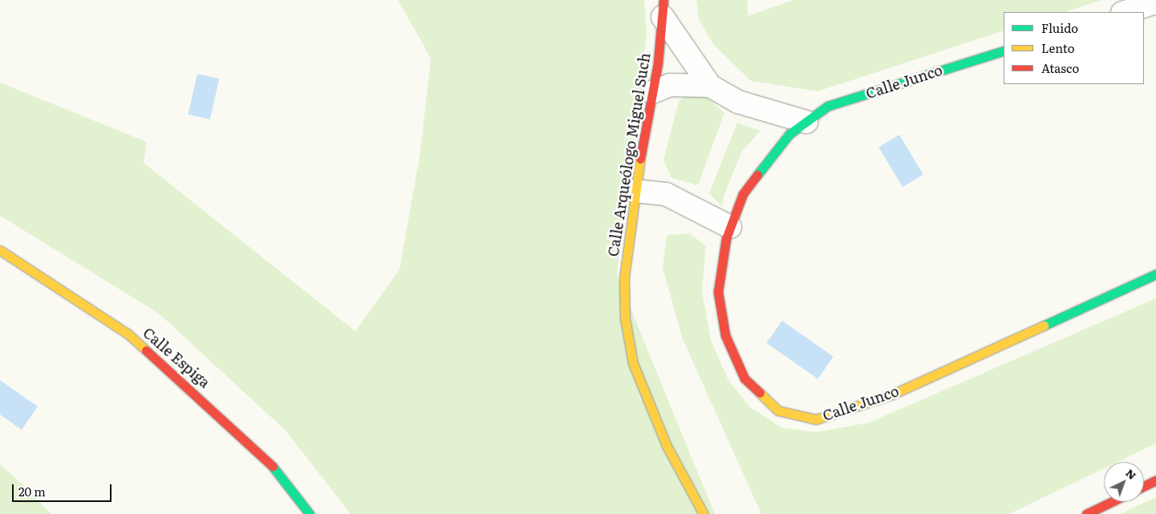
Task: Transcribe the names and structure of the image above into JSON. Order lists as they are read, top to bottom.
{
  "streets": {
    "street": ["Calle Junco", "Calle Arqueólogo Miguel Such", "Calle Espiga"]
  },
  "legend": ["Fluido", "Lento", "Atasco"],
  "scale_bar": "20 m",
  "north": "top right"
}
